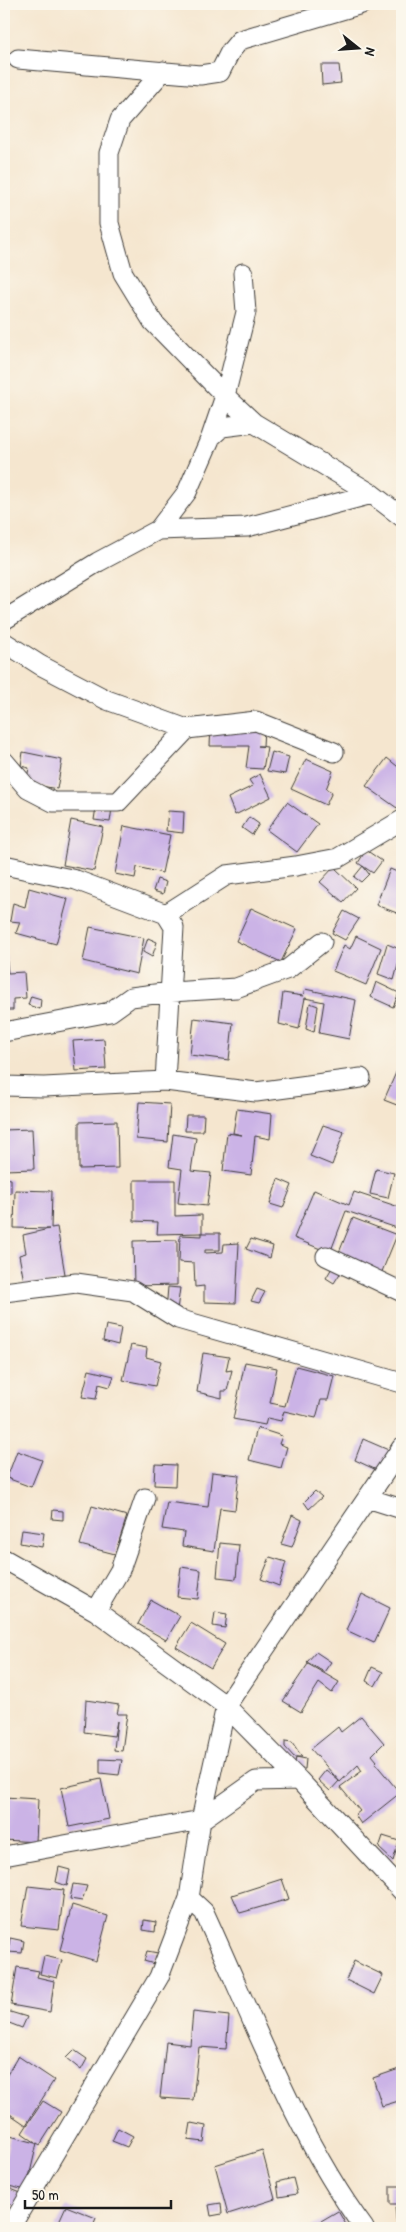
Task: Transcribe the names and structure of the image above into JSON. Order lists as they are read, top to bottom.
{
  "scale_bar": "50 m",
  "north": "right"
}
